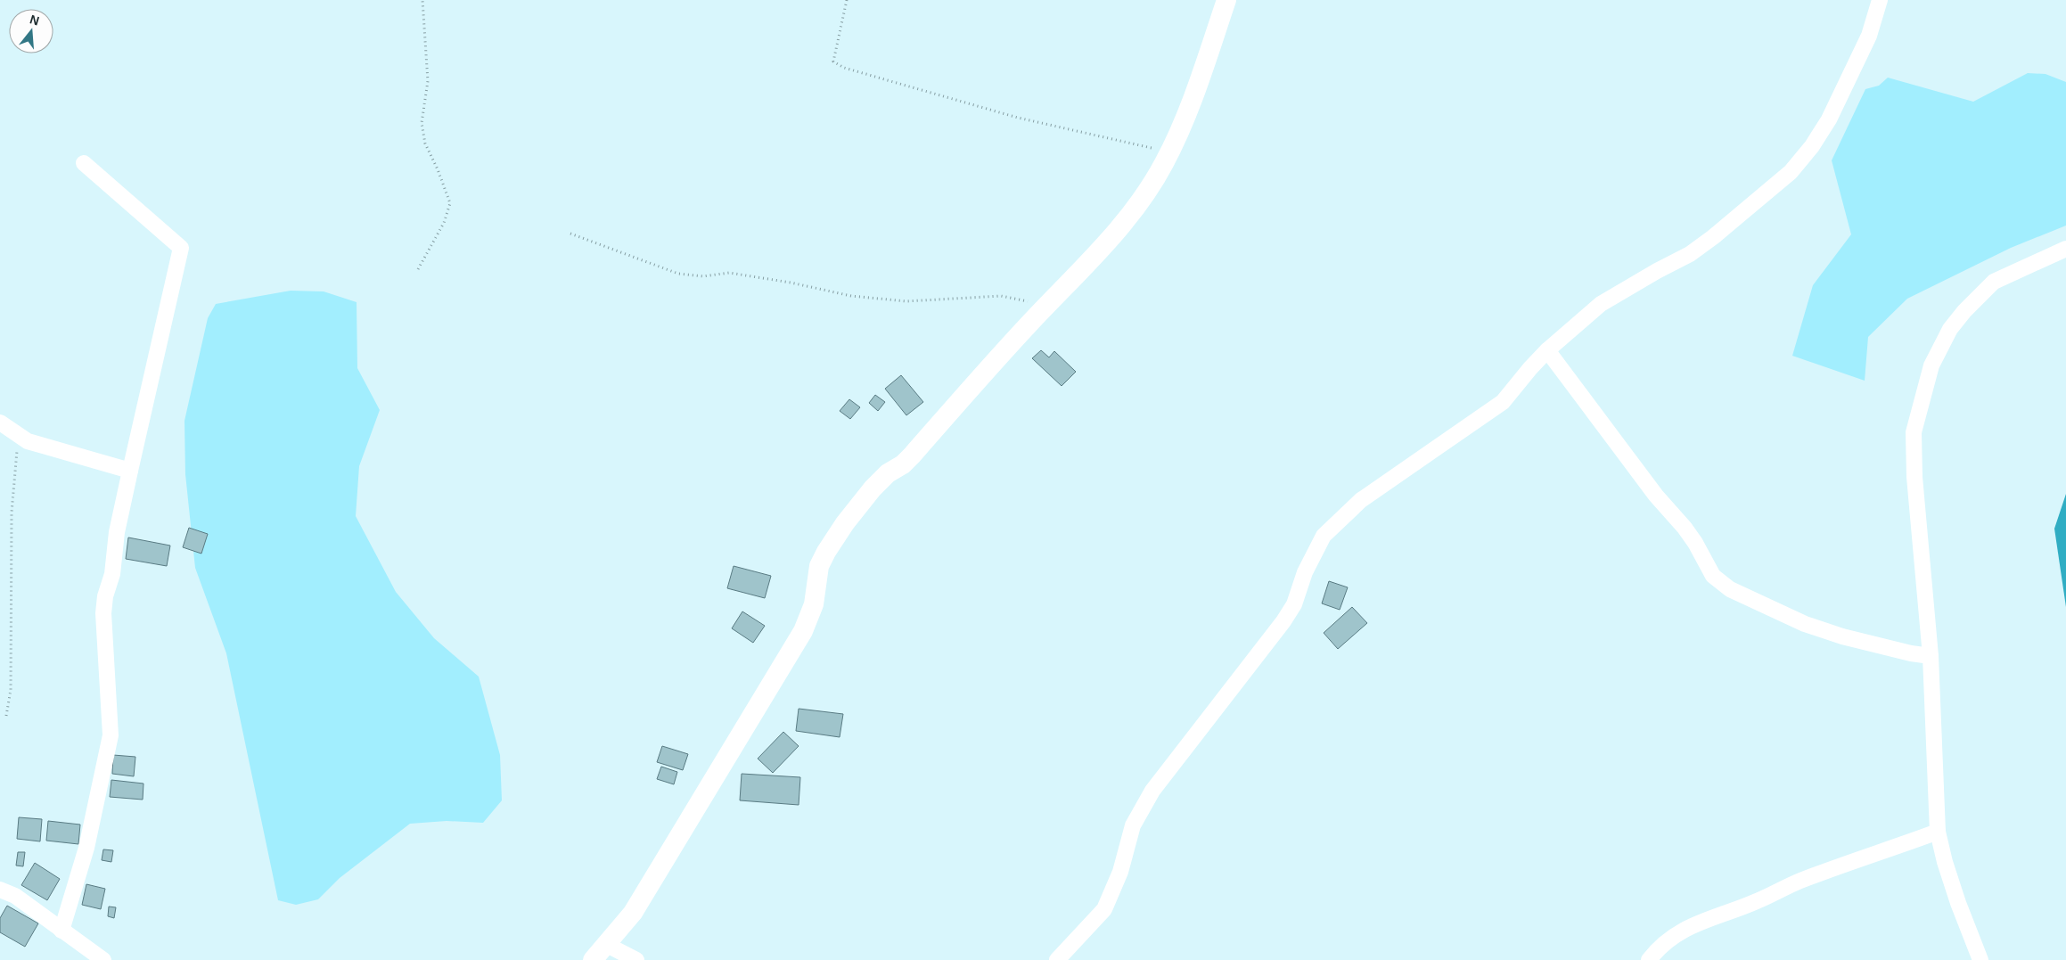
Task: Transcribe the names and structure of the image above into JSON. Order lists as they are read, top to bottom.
{
  "north": "top"
}
